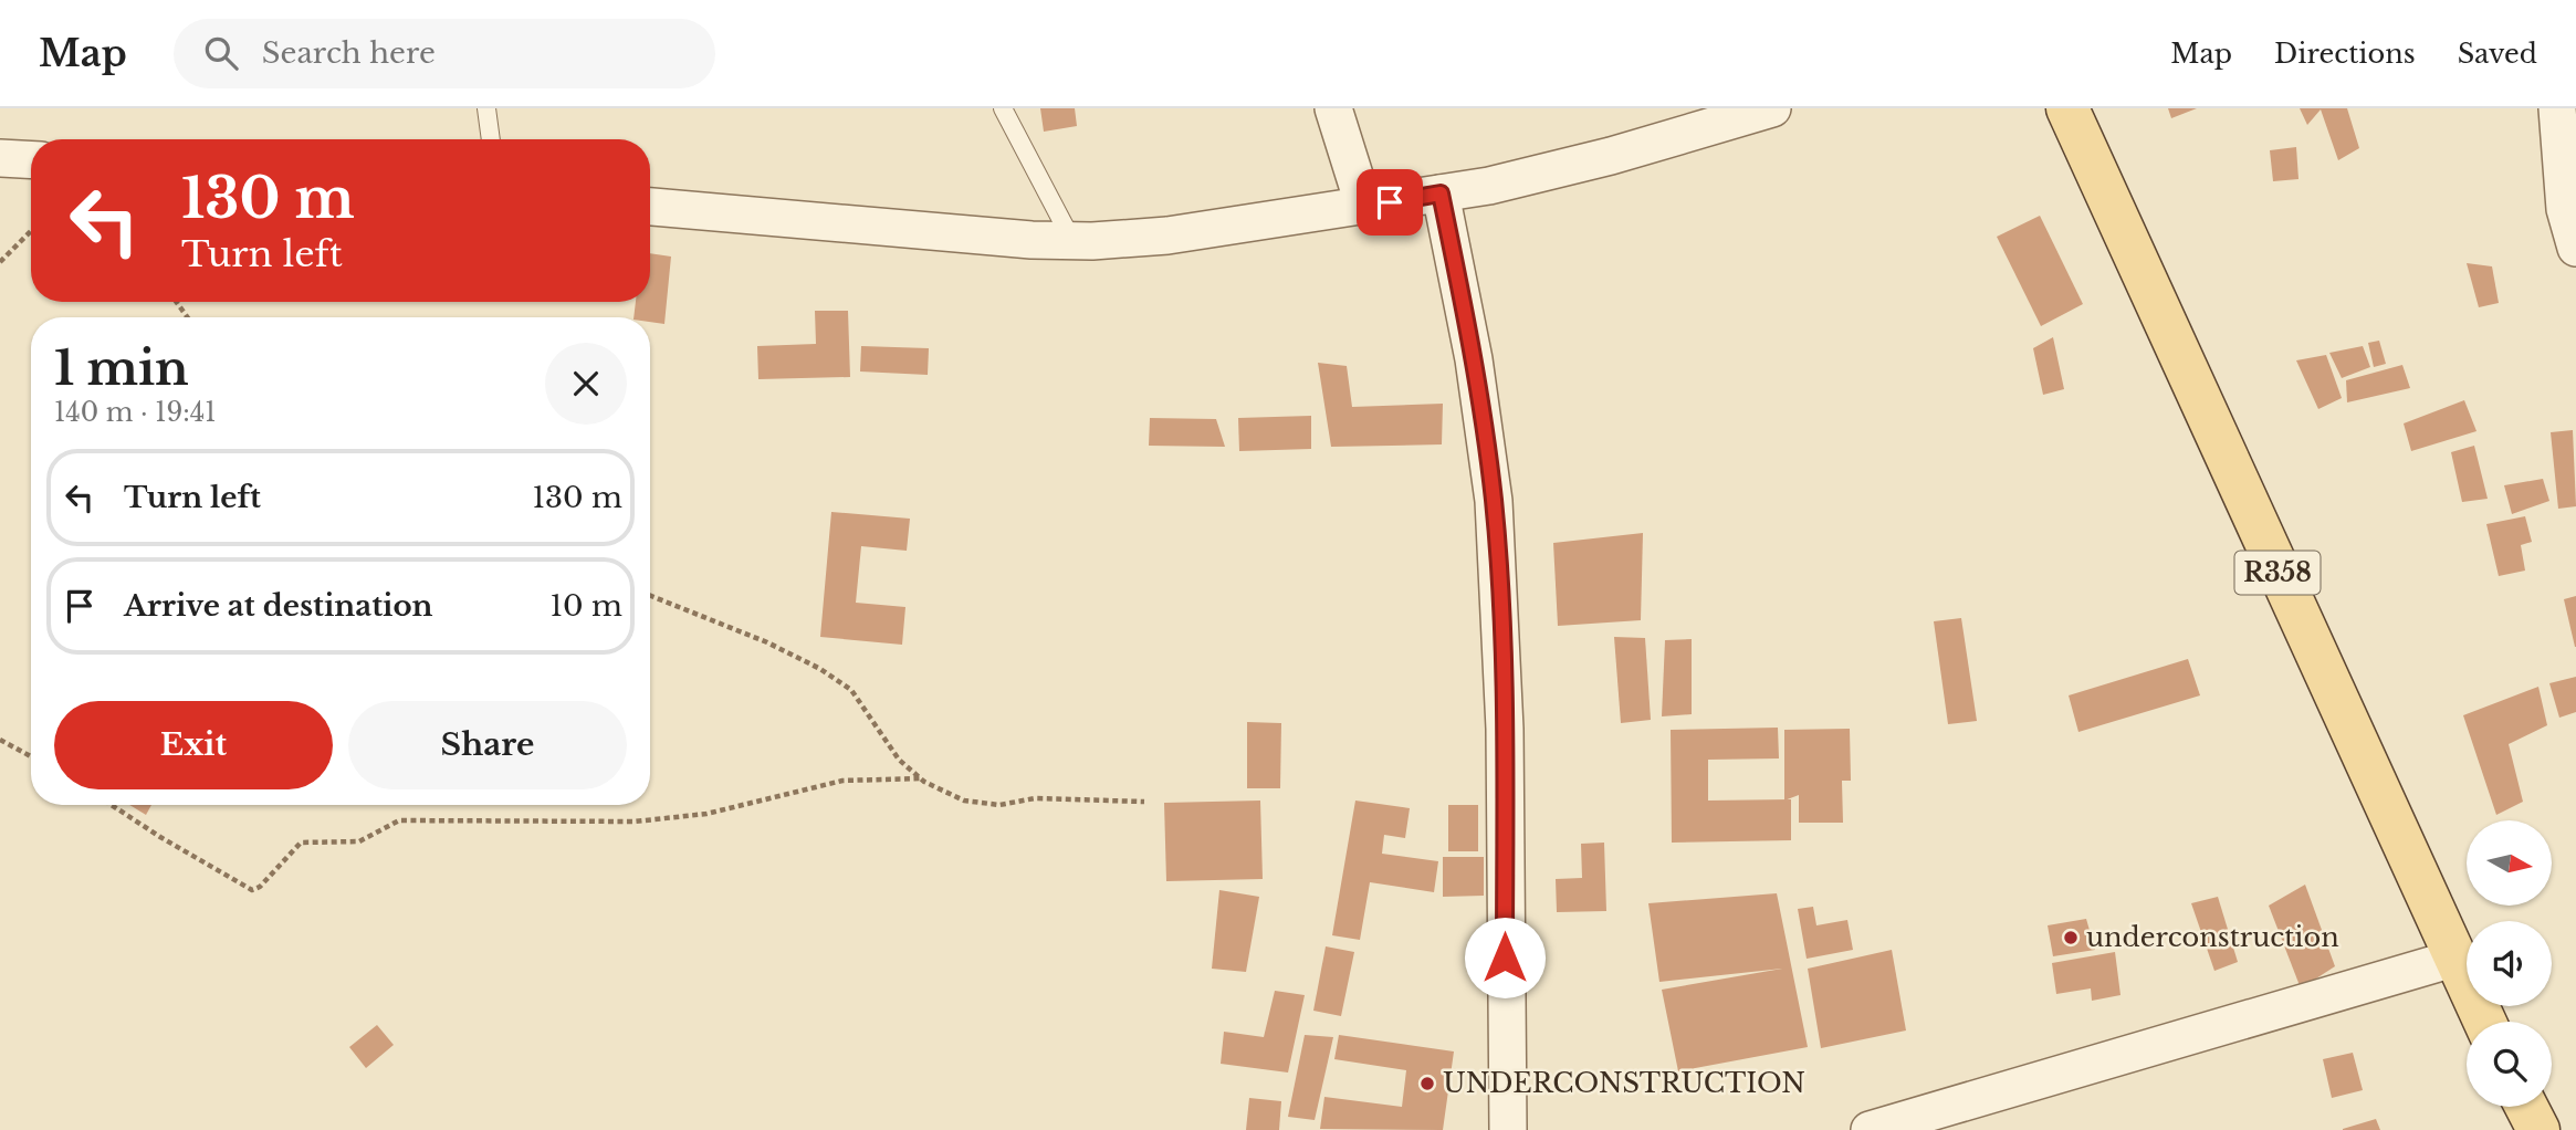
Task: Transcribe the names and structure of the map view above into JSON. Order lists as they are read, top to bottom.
{
  "streets": {
    "main road": ["R358"]
  },
  "places": ["underconstruction", "UNDERCONSTRUCTION"],
  "north": "right",
  "page": {
    "header": "Map",
    "search": "Search here",
    "nav": ["Map", "Directions", "Saved"],
    "turn": ["130 m", "Turn left"],
    "heading": ["1 min", "140 m · 19:41"],
    "list": [
      {
        "name": "Turn left",
        "value": "130 m"
      },
      {
        "name": "Arrive at destination",
        "value": "10 m"
      }
    ],
    "buttons": ["Exit", "Share"]
  }
}
